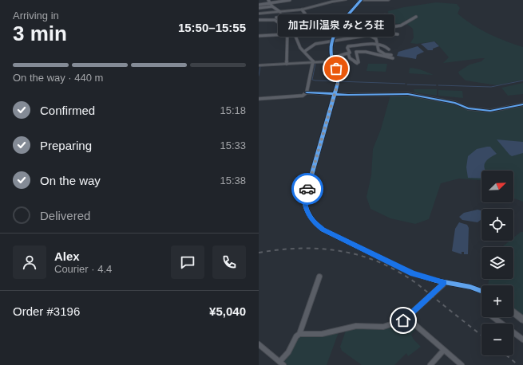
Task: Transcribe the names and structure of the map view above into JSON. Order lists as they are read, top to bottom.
{
  "places": ["加古川温泉 みとろ荘"],
  "north": "top right",
  "page": {
    "heading": ["3 min", "Arriving in", "15:50–15:55"],
    "panel": [
      "Alex",
      "Courier · 4.4",
      "Order #3196",
      "¥5,040"
    ],
    "bubble": "加古川温泉 みとろ荘",
    "bar": "On the way · 440 m",
    "list": [
      ["Confirmed", "15:18"],
      ["Preparing", "15:33"],
      ["On the way", "15:38"],
      "Delivered"
    ],
    "map_buttons": ["+", "−"]
  }
}
